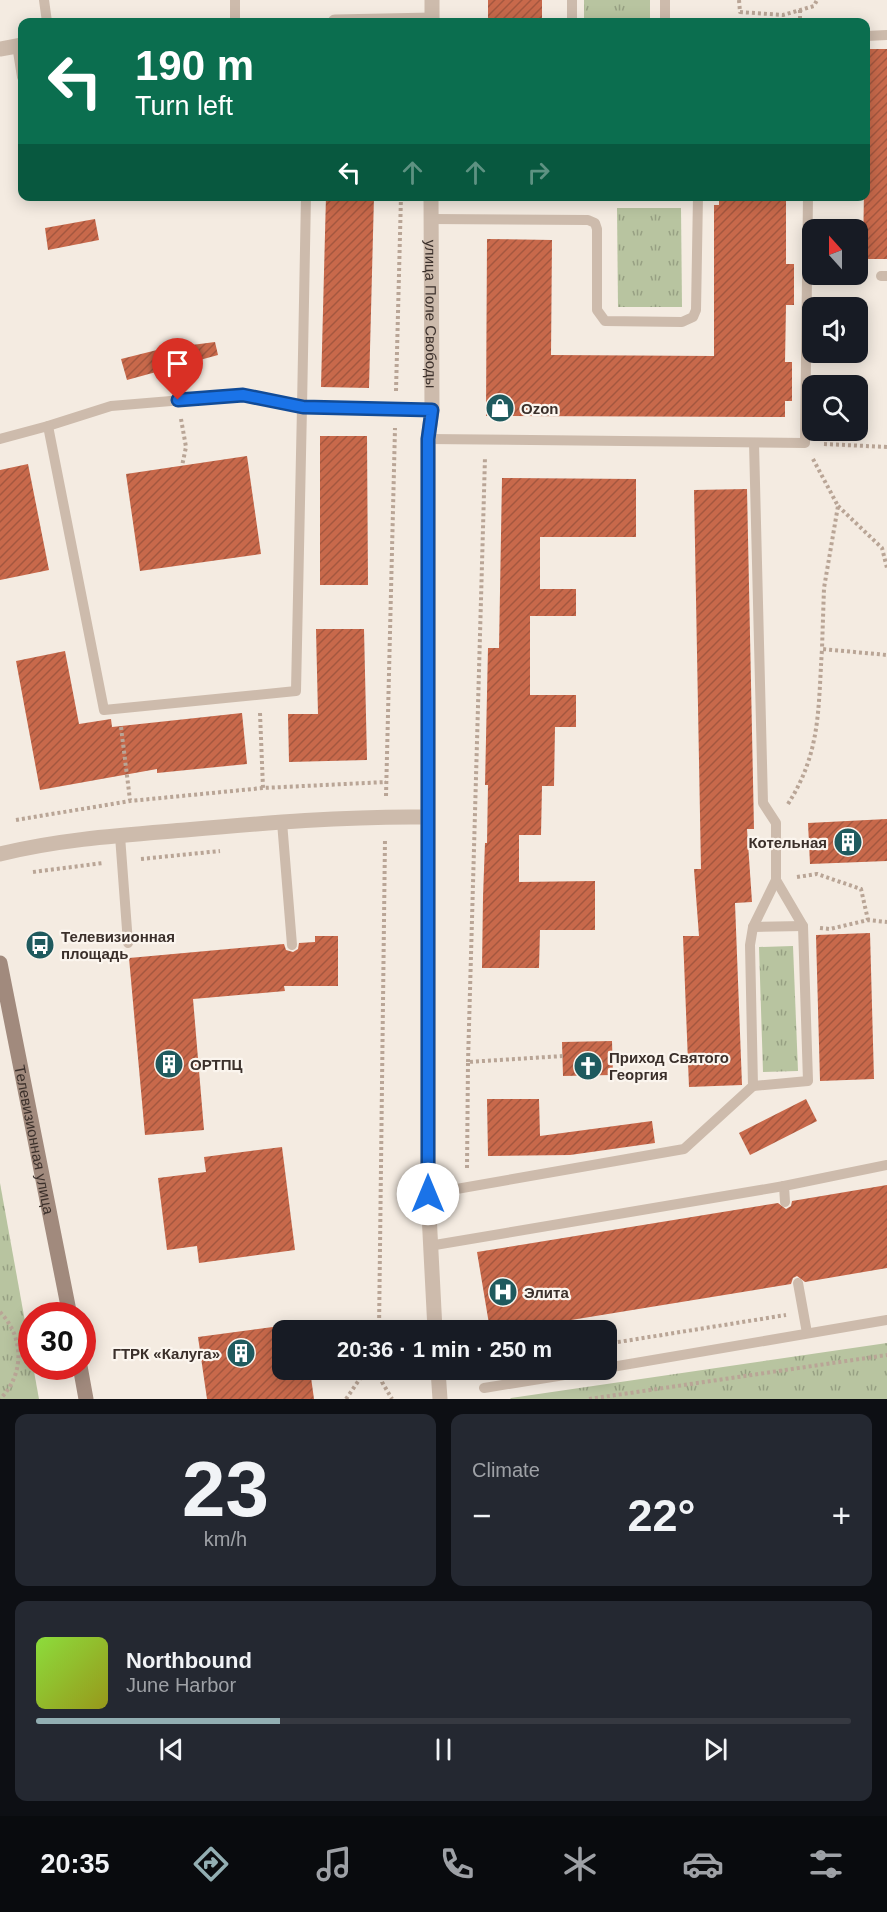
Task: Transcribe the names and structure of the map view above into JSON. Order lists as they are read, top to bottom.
{
  "streets": {
    "main road": ["Телевизионная улица"],
    "street": ["улица Поле Свободы"]
  },
  "places": {
    "shop": ["Ozon"],
    "building": ["Котельная", "ОРТПЦ", "ГТРК «Калуга»"],
    "bus stop": ["Телевизионная площадь"],
    "church": ["Приход Святого Георгия"],
    "hospital": ["Элита"]
  },
  "north": "top",
  "page": {
    "turn": ["190 m", "Turn left"],
    "limit": "30",
    "trip": "20:36 · 1 min · 250 m",
    "tile": [
      ["23", "km/h"],
      "Climate"
    ],
    "heat": ["−", "22°", "+"],
    "song": ["Northbound", "June Harbor"],
    "tabs": "20:35"
  }
}
